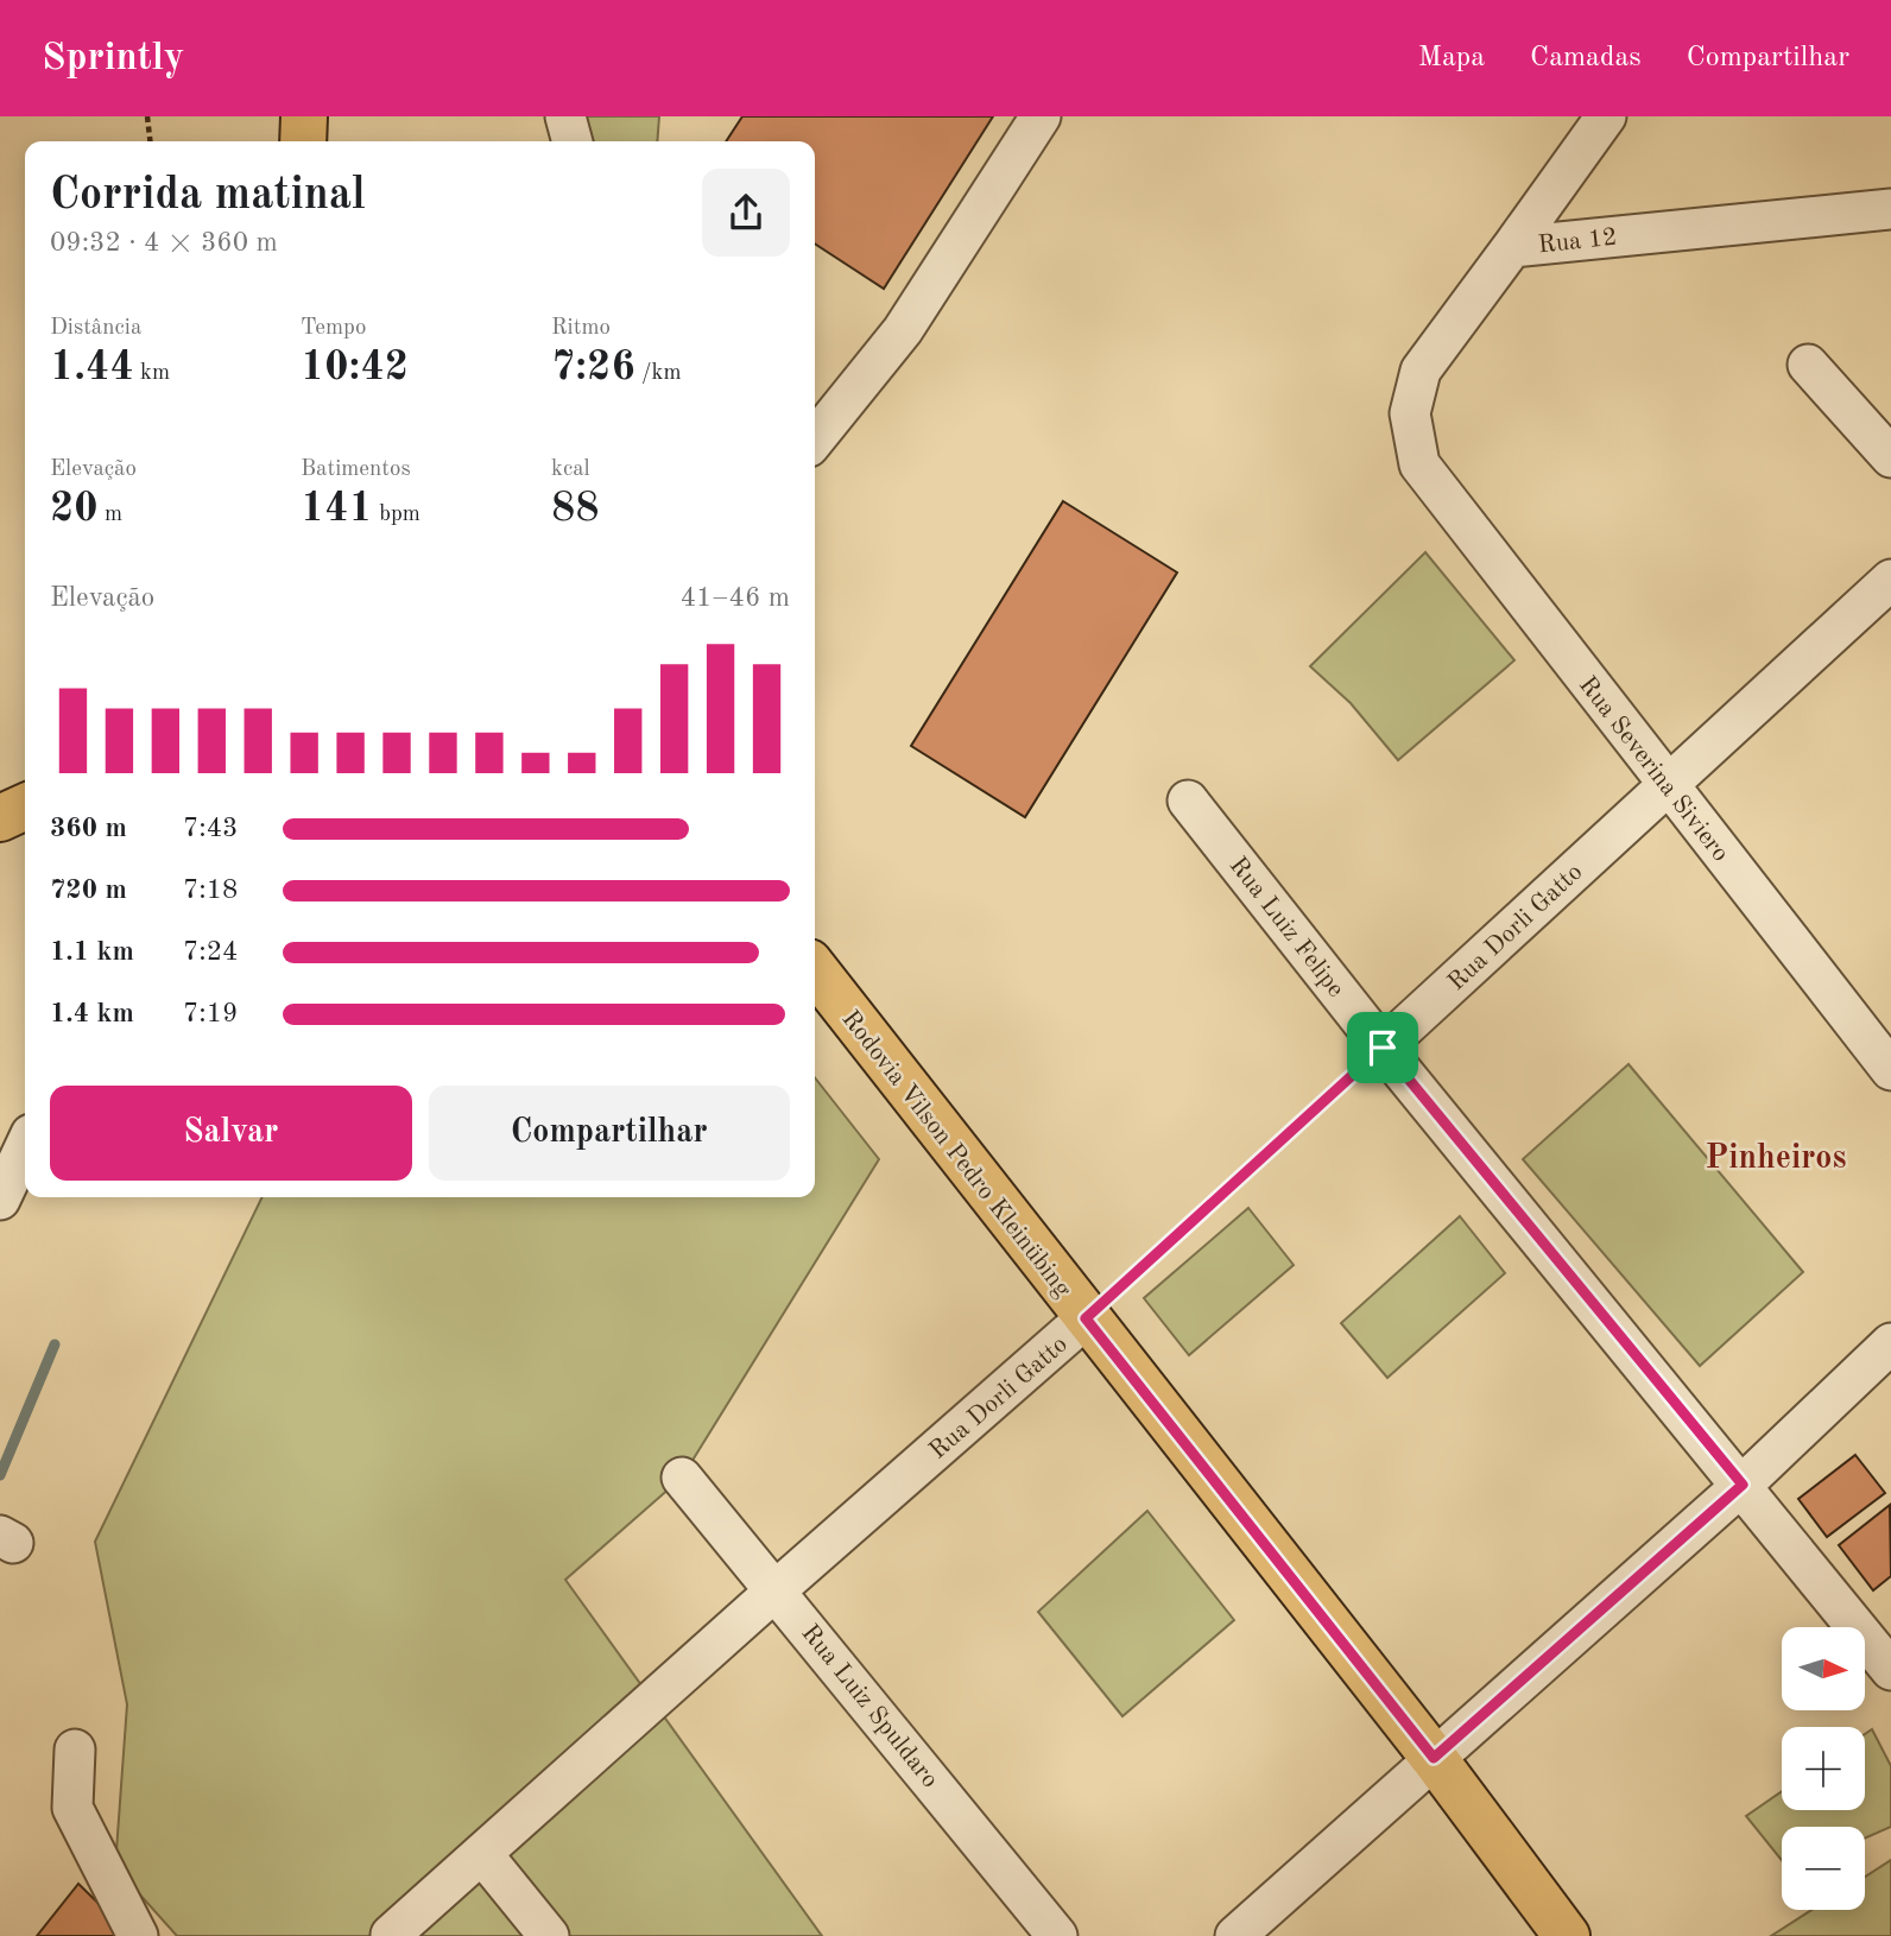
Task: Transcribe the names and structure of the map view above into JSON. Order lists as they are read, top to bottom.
{
  "streets": {
    "main road": ["Rodovia Vilson Pedro Kleinübing"],
    "street": [
      "Rua 12",
      "Rua Severina Siviero",
      "Rua Luiz Felipe",
      "Rua Dorli Gatto",
      "Rua Luiz Spuldaro"
    ]
  },
  "crossings": [
    ["Rua 12", "Rua Severina Siviero"],
    ["Rua Severina Siviero", "Rua Dorli Gatto"],
    ["Rua Luiz Felipe", "Rua Dorli Gatto"],
    ["Rua Dorli Gatto", "Rodovia Vilson Pedro Kleinübing"],
    ["Rua Dorli Gatto", "Rua Luiz Spuldaro"]
  ],
  "districts": ["Pinheiros"],
  "north": "right",
  "page": {
    "header": "Sprintly",
    "nav": ["Mapa", "Camadas", "Compartilhar"],
    "heading": ["Corrida matinal", "09:32 · 4 × 360 m"],
    "stats": [
      ["Distância", "1.44 km"],
      ["Tempo", "10:42"],
      ["Ritmo", "7:26 /km"],
      ["Elevação", "20 m"],
      ["Batimentos", "141 bpm"],
      ["kcal", "88"]
    ],
    "chart": ["Elevação", "41–46 m"],
    "list": [
      {
        "name": "360 m",
        "note": "7:43"
      },
      {
        "name": "720 m",
        "note": "7:18"
      },
      {
        "name": "1.1 km",
        "note": "7:24"
      },
      {
        "name": "1.4 km",
        "note": "7:19"
      }
    ],
    "buttons": ["Salvar", "Compartilhar"],
    "map_buttons": ["+", "−"]
  }
}
